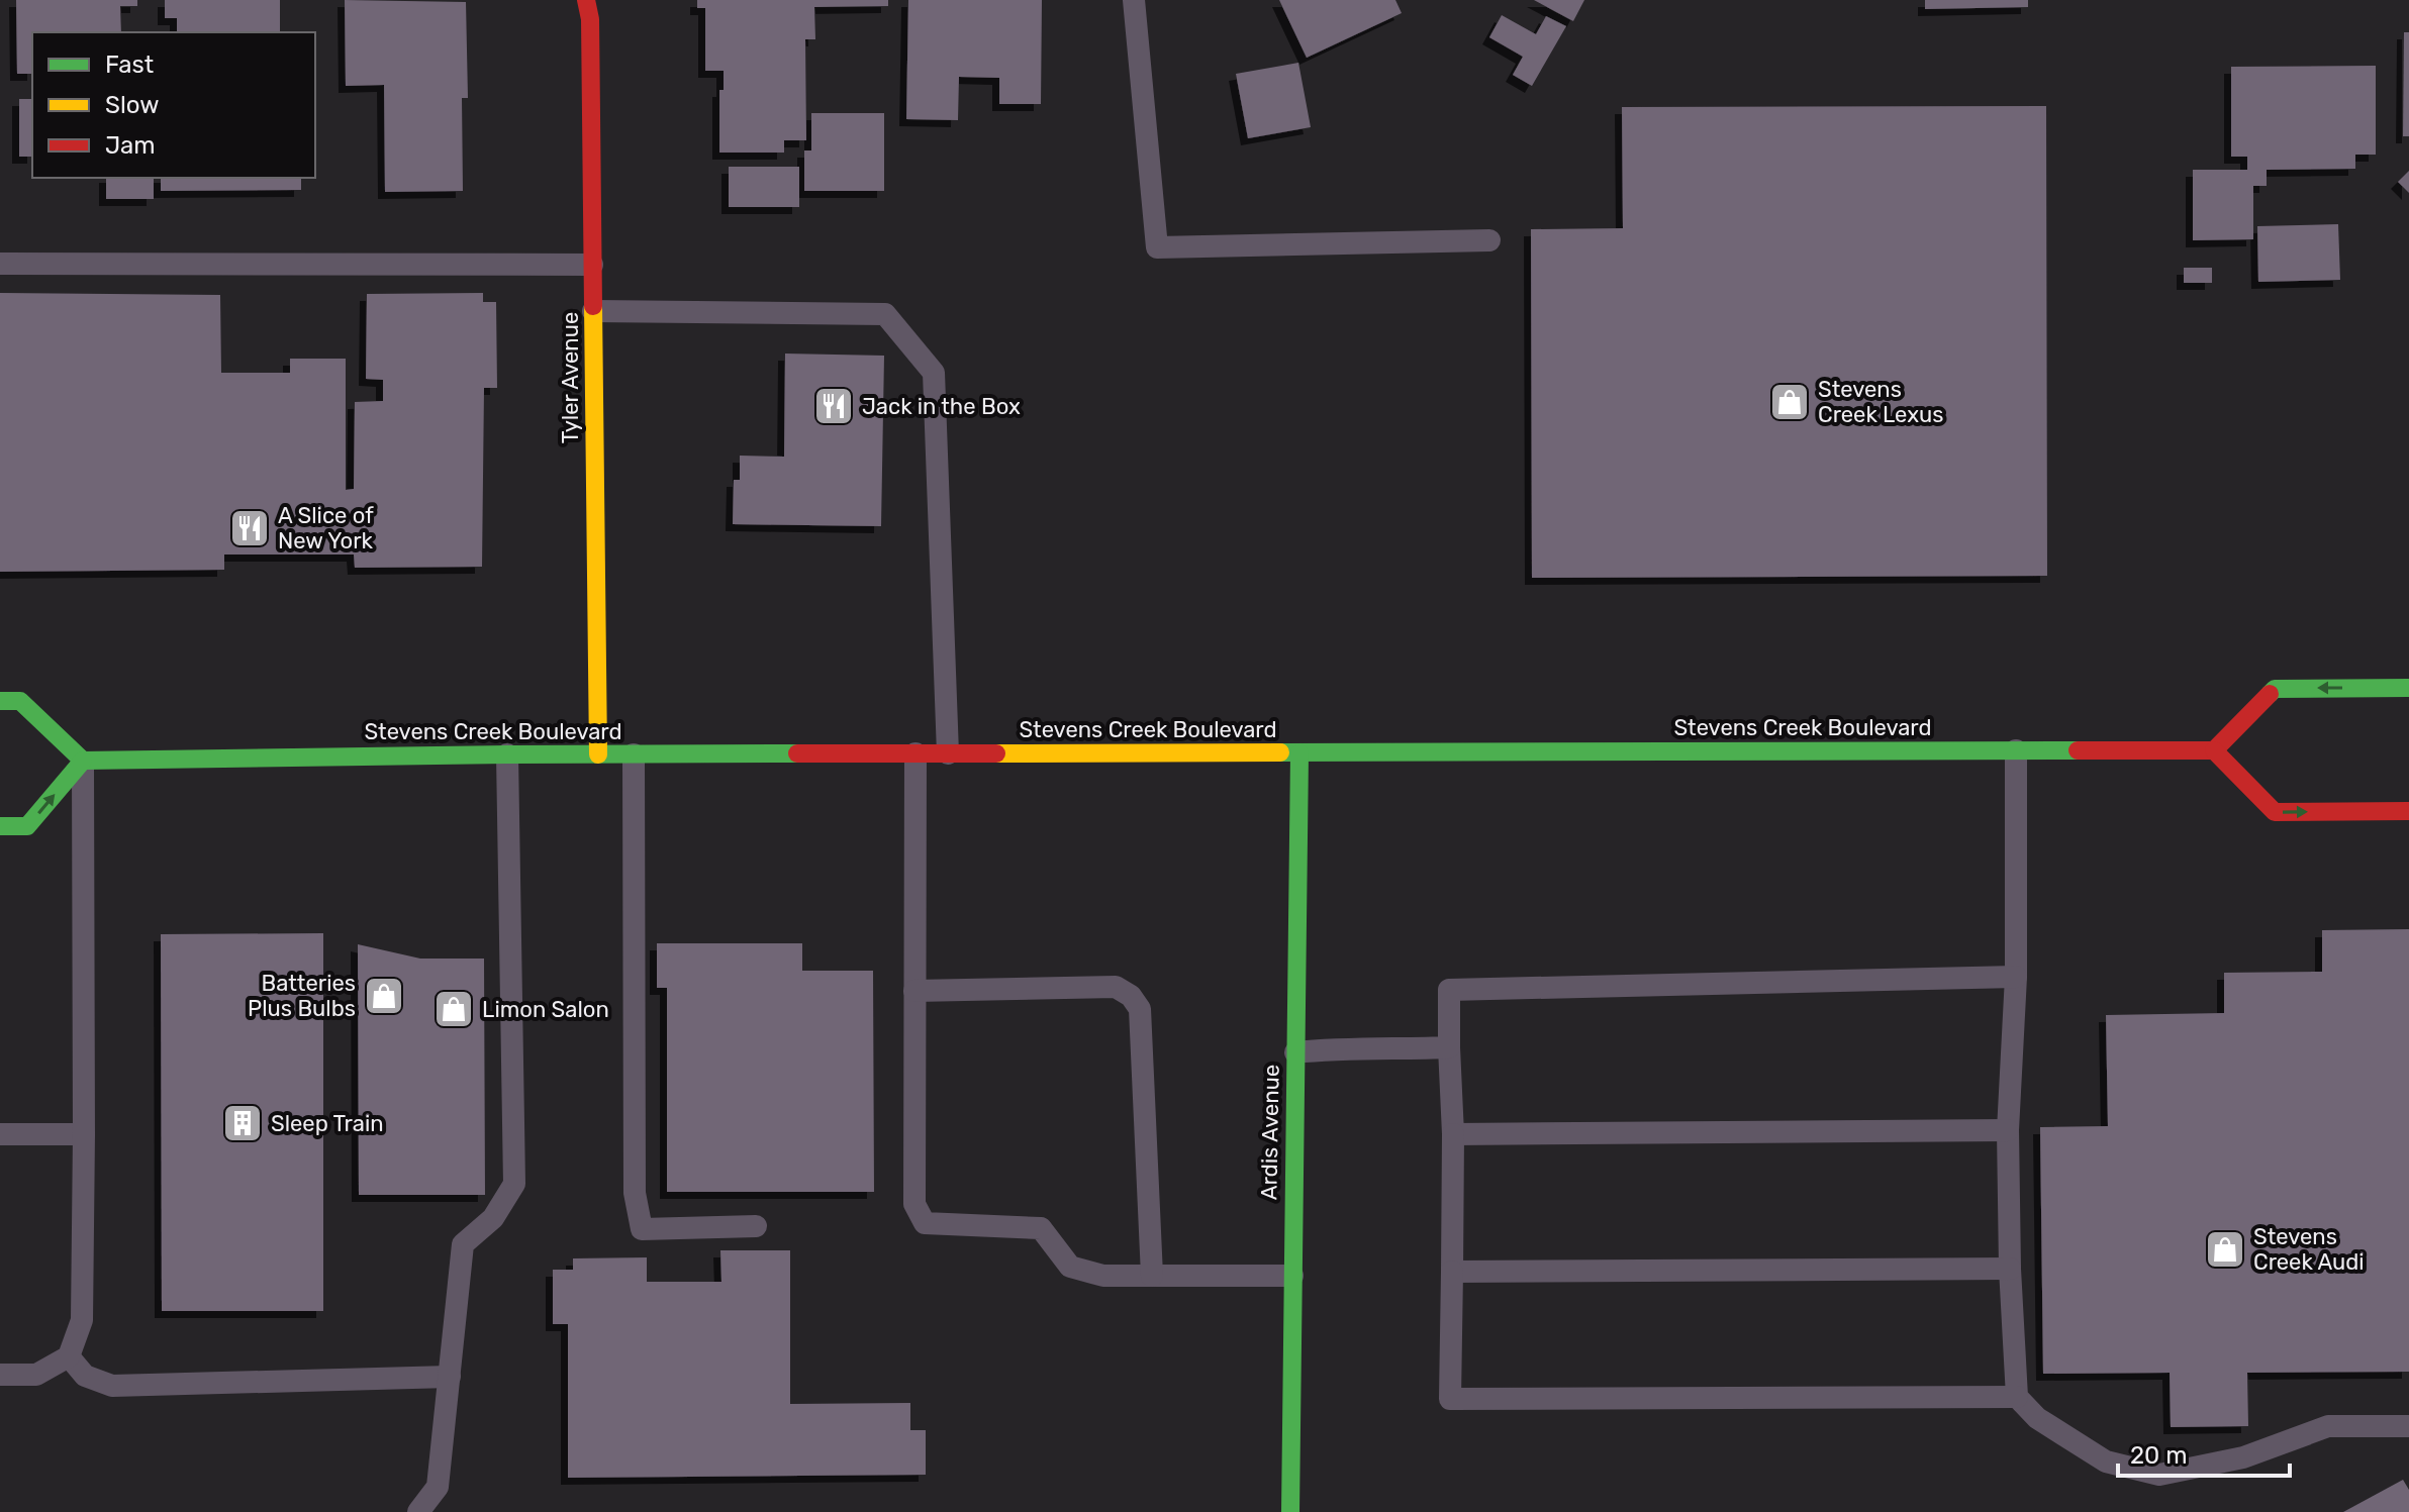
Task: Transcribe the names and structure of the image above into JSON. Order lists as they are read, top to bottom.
{
  "streets": {
    "main road": ["Tyler Avenue", "Stevens Creek Boulevard", "Ardis Avenue"]
  },
  "crossings": [
    ["Tyler Avenue", "Stevens Creek Boulevard"],
    ["Stevens Creek Boulevard", "Ardis Avenue"]
  ],
  "places": {
    "shop": [
      "Stevens Creek Lexus",
      "Batteries Plus Bulbs",
      "Limon Salon",
      "Stevens Creek Audi"
    ],
    "restaurant": ["Jack in the Box", "A Slice of New York"],
    "building": ["Sleep Train"]
  },
  "legend": ["Fast", "Slow", "Jam"],
  "scale_bar": "20 m"
}
